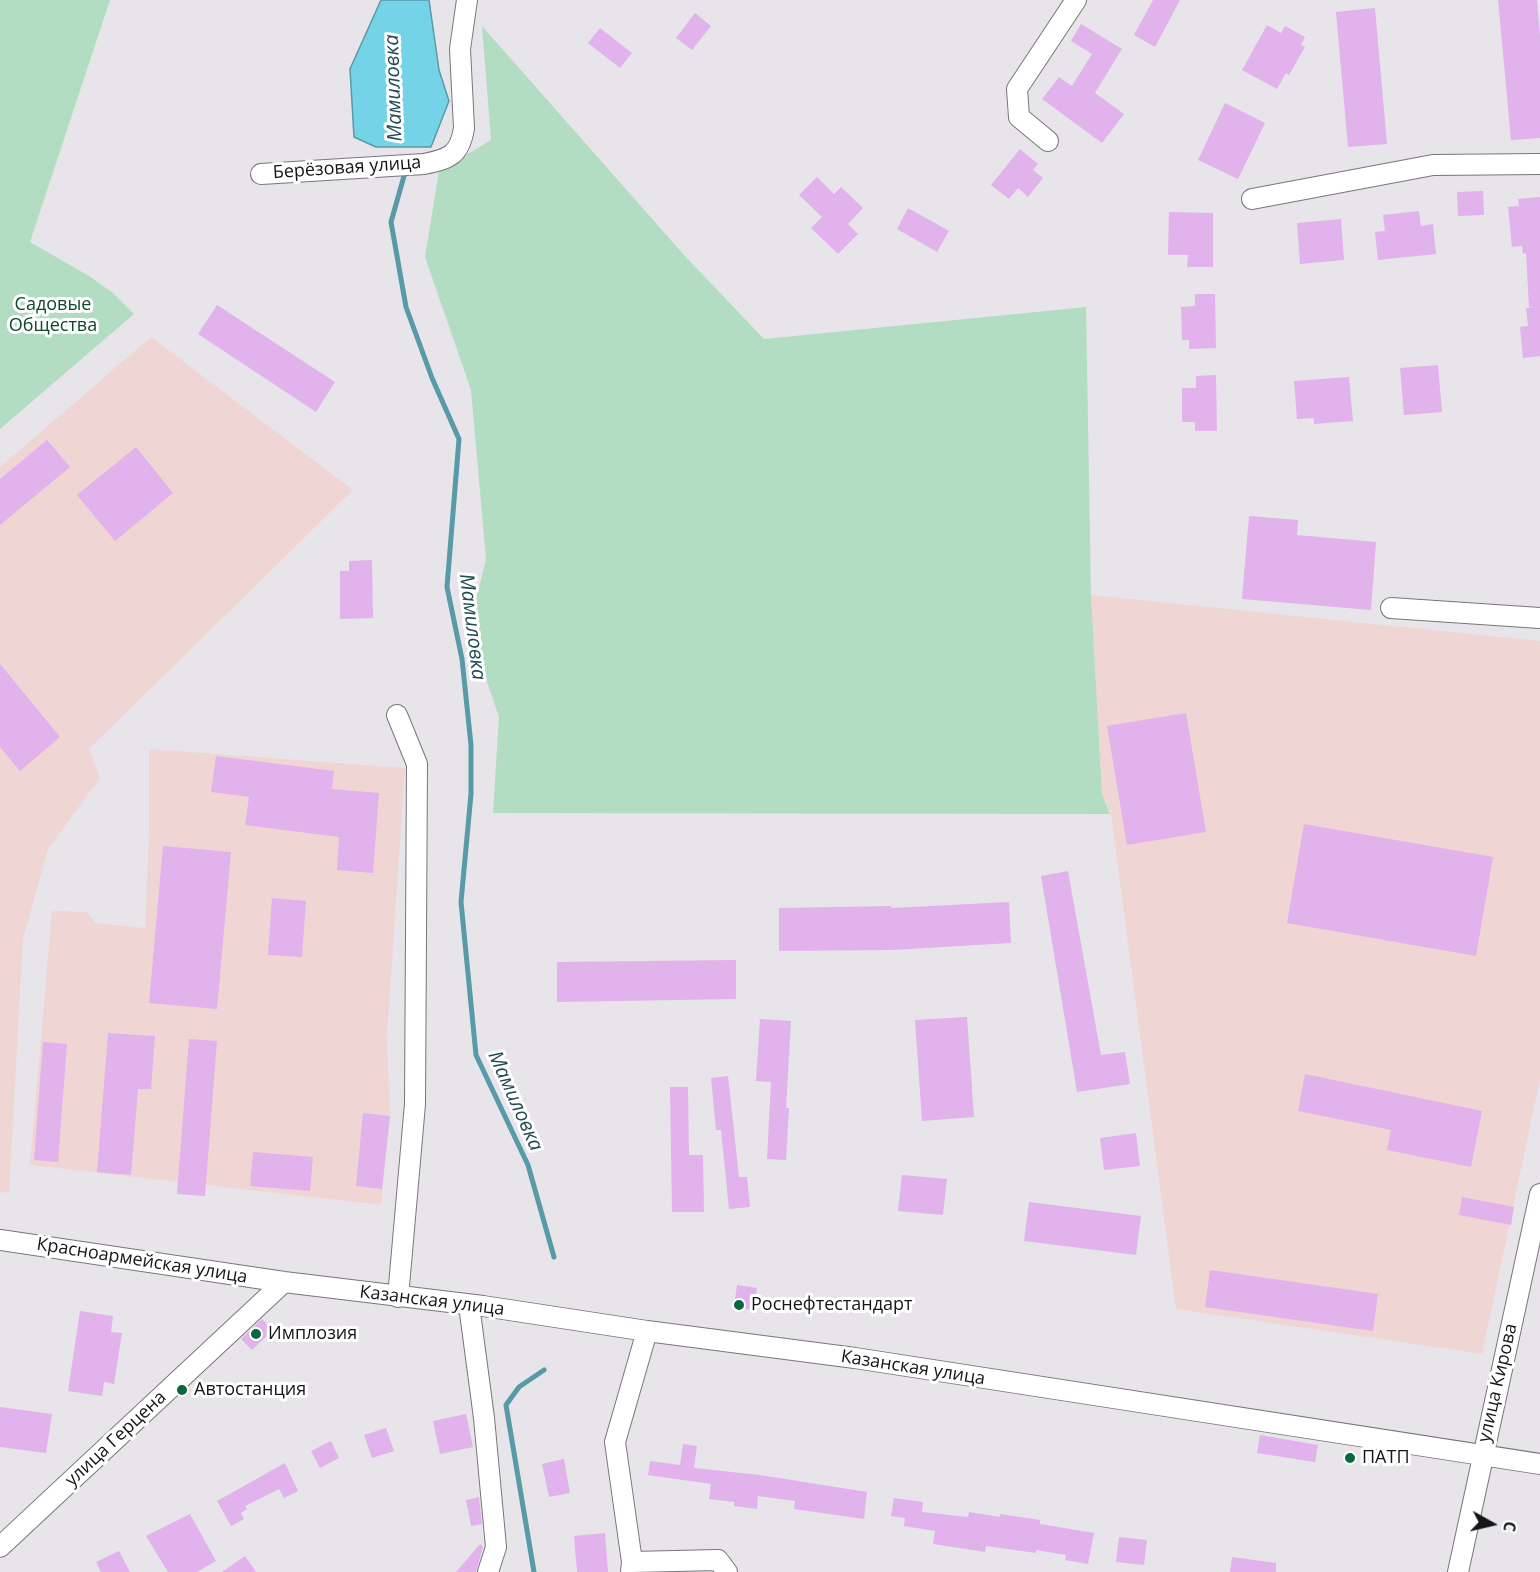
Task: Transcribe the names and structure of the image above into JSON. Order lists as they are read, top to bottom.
{
  "streets": {
    "street": [
      "Берёзовая улица",
      "Красноармейская улица",
      "Казанская улица",
      "улица Кирова",
      "улица Герцена"
    ]
  },
  "crossings": [
    ["Красноармейская улица", "Казанская улица"],
    ["Красноармейская улица", "улица Герцена"],
    ["Казанская улица", "улица Кирова"],
    ["Казанская улица", "улица Герцена"]
  ],
  "water": ["Мамиловка"],
  "parks": ["Садовые Общества"],
  "places": [
    "Роснефтестандарт",
    "Имплозия",
    "Автостанция",
    "ПАТП"
  ],
  "north": "right"
}
